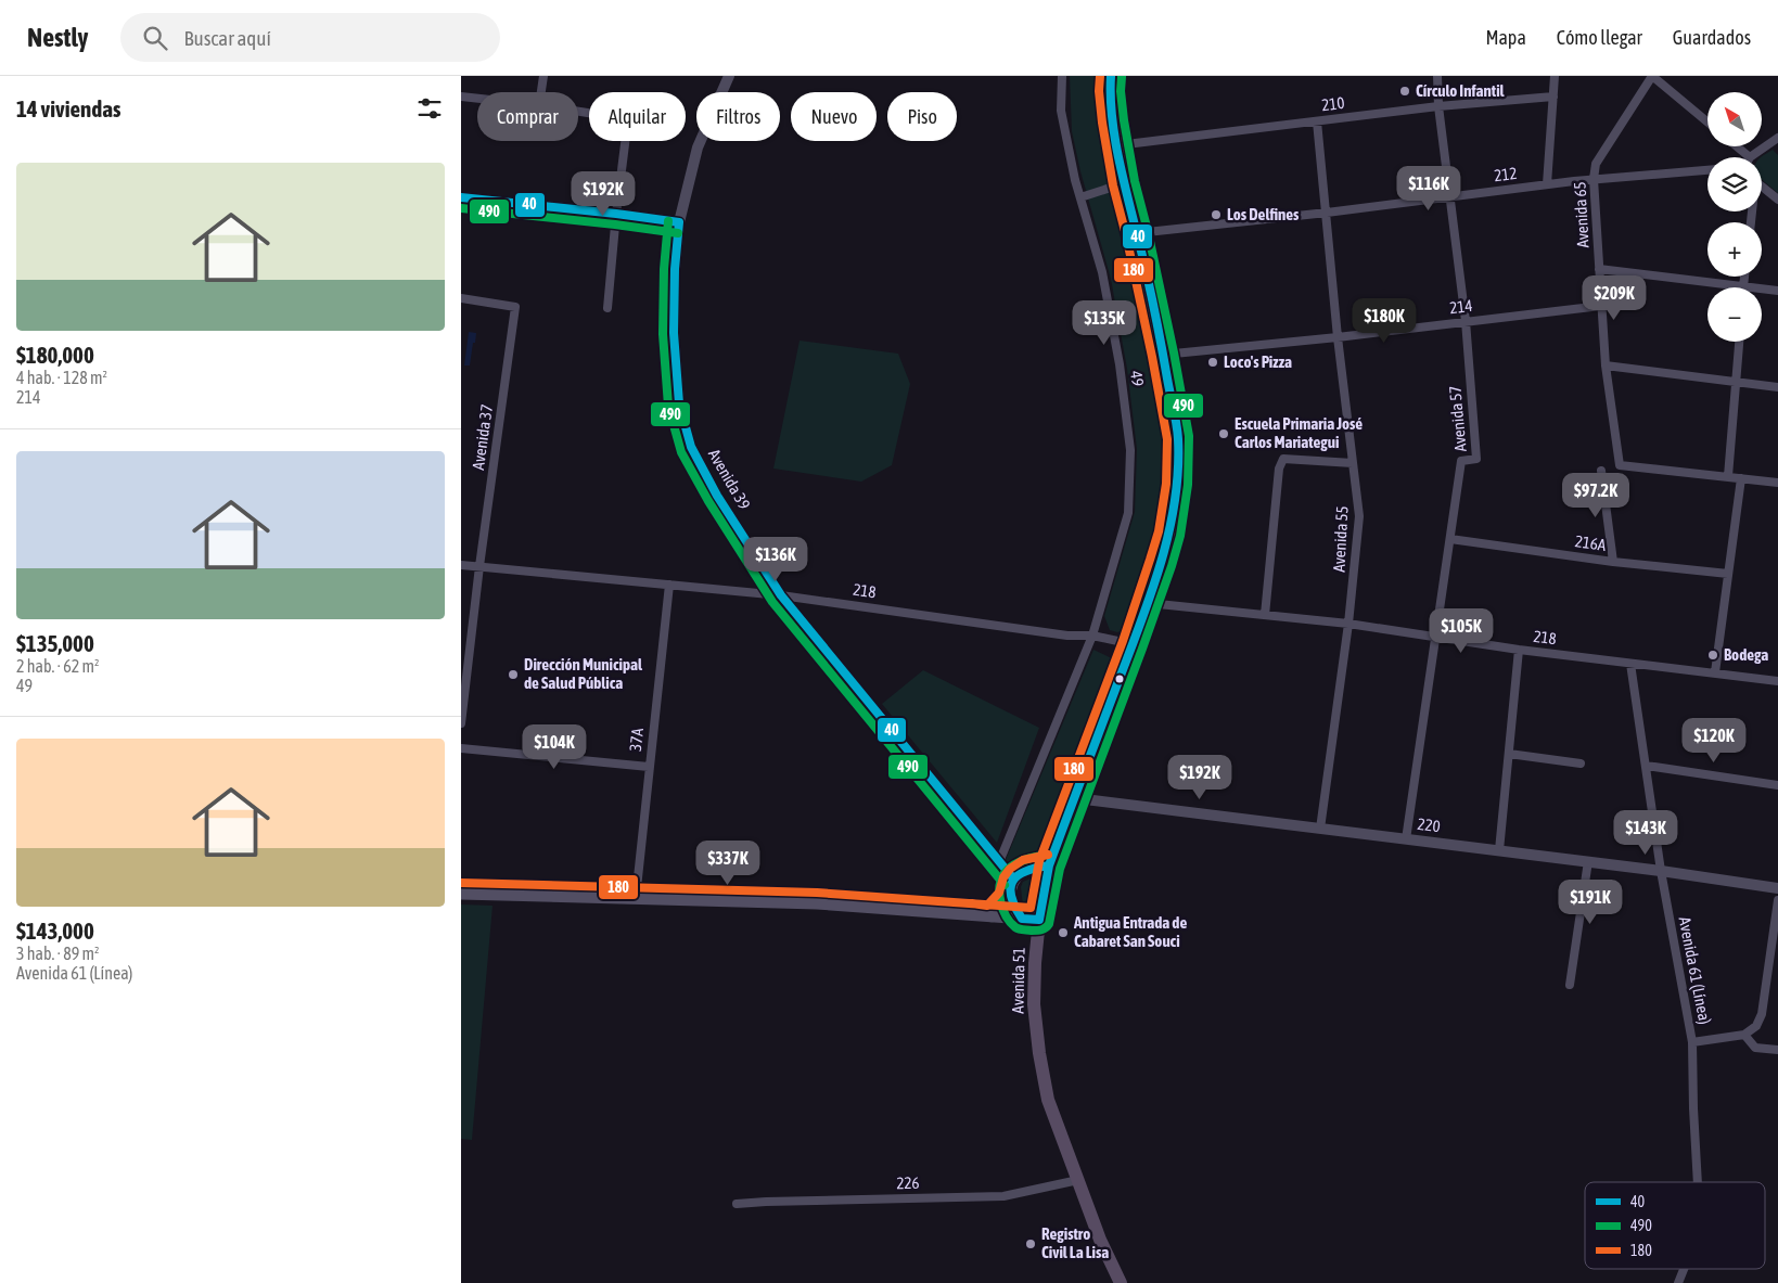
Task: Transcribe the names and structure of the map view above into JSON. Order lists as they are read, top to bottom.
{
  "streets": {
    "main road": ["Avenida 51"],
    "street": [
      "210",
      "212",
      "Avenida 65",
      "214",
      "49",
      "Avenida 57",
      "Avenida 37",
      "Avenida 39",
      "Avenida 55",
      "216A",
      "218",
      "37A",
      "220",
      "Avenida 61 (Línea)",
      "226"
    ]
  },
  "crossings": [
    ["210", "Avenida 57"],
    ["210", "Avenida 55"],
    ["210", "Avenida 51"],
    ["212", "Avenida 65"],
    ["212", "Avenida 57"],
    ["212", "Avenida 55"],
    ["212", "Avenida 51"],
    ["Avenida 65", "214"],
    ["214", "Avenida 57"],
    ["214", "Avenida 55"],
    ["214", "Avenida 51"],
    ["49", "Avenida 39"],
    ["49", "218"],
    ["Avenida 57", "216A"],
    ["Avenida 57", "218"],
    ["Avenida 57", "220"],
    ["Avenida 37", "218"],
    ["Avenida 39", "218"],
    ["Avenida 55", "218"],
    ["Avenida 55", "220"],
    ["218", "37A"],
    ["218", "Avenida 61 (Línea)"],
    ["218", "Avenida 51"],
    ["220", "Avenida 61 (Línea)"],
    ["220", "Avenida 51"],
    ["Avenida 51", "226"]
  ],
  "places": [
    "Círculo Infantil",
    "Los Delfines",
    "Loco's Pizza",
    "Escuela Primaria José Carlos Mariategui",
    "Bodega",
    "Dirección Municipal de Salud Pública",
    "Antigua Entrada de Cabaret San Souci",
    "Registro Civil La Lisa"
  ],
  "lines": ["transit line 40", "transit line 180", "transit line 490"],
  "legend": ["40", "490", "180"],
  "north": "top left",
  "page": {
    "header": "Nestly",
    "search": "Buscar aquí",
    "nav": ["Mapa", "Cómo llegar", "Guardados"],
    "heading": "14 viviendas",
    "map_buttons": ["+", "−"],
    "chip": [
      "Comprar",
      "Alquilar",
      "Filtros",
      "Nuevo",
      "Piso"
    ],
    "list": [
      {
        "name": "$180,000",
        "note": "4 hab. · 128 m² · 214"
      },
      {
        "name": "$135,000",
        "note": "2 hab. · 62 m² · 49"
      },
      {
        "name": "$143,000",
        "note": "3 hab. · 89 m² · Avenida 61 (Línea)"
      }
    ],
    "price": [
      "$116K",
      "$192K",
      "$209K",
      "$180K",
      "$135K",
      "$97.2K",
      "$136K",
      "$105K",
      "$120K",
      "$104K",
      "$192K",
      "$143K",
      "$337K",
      "$191K"
    ]
  }
}
